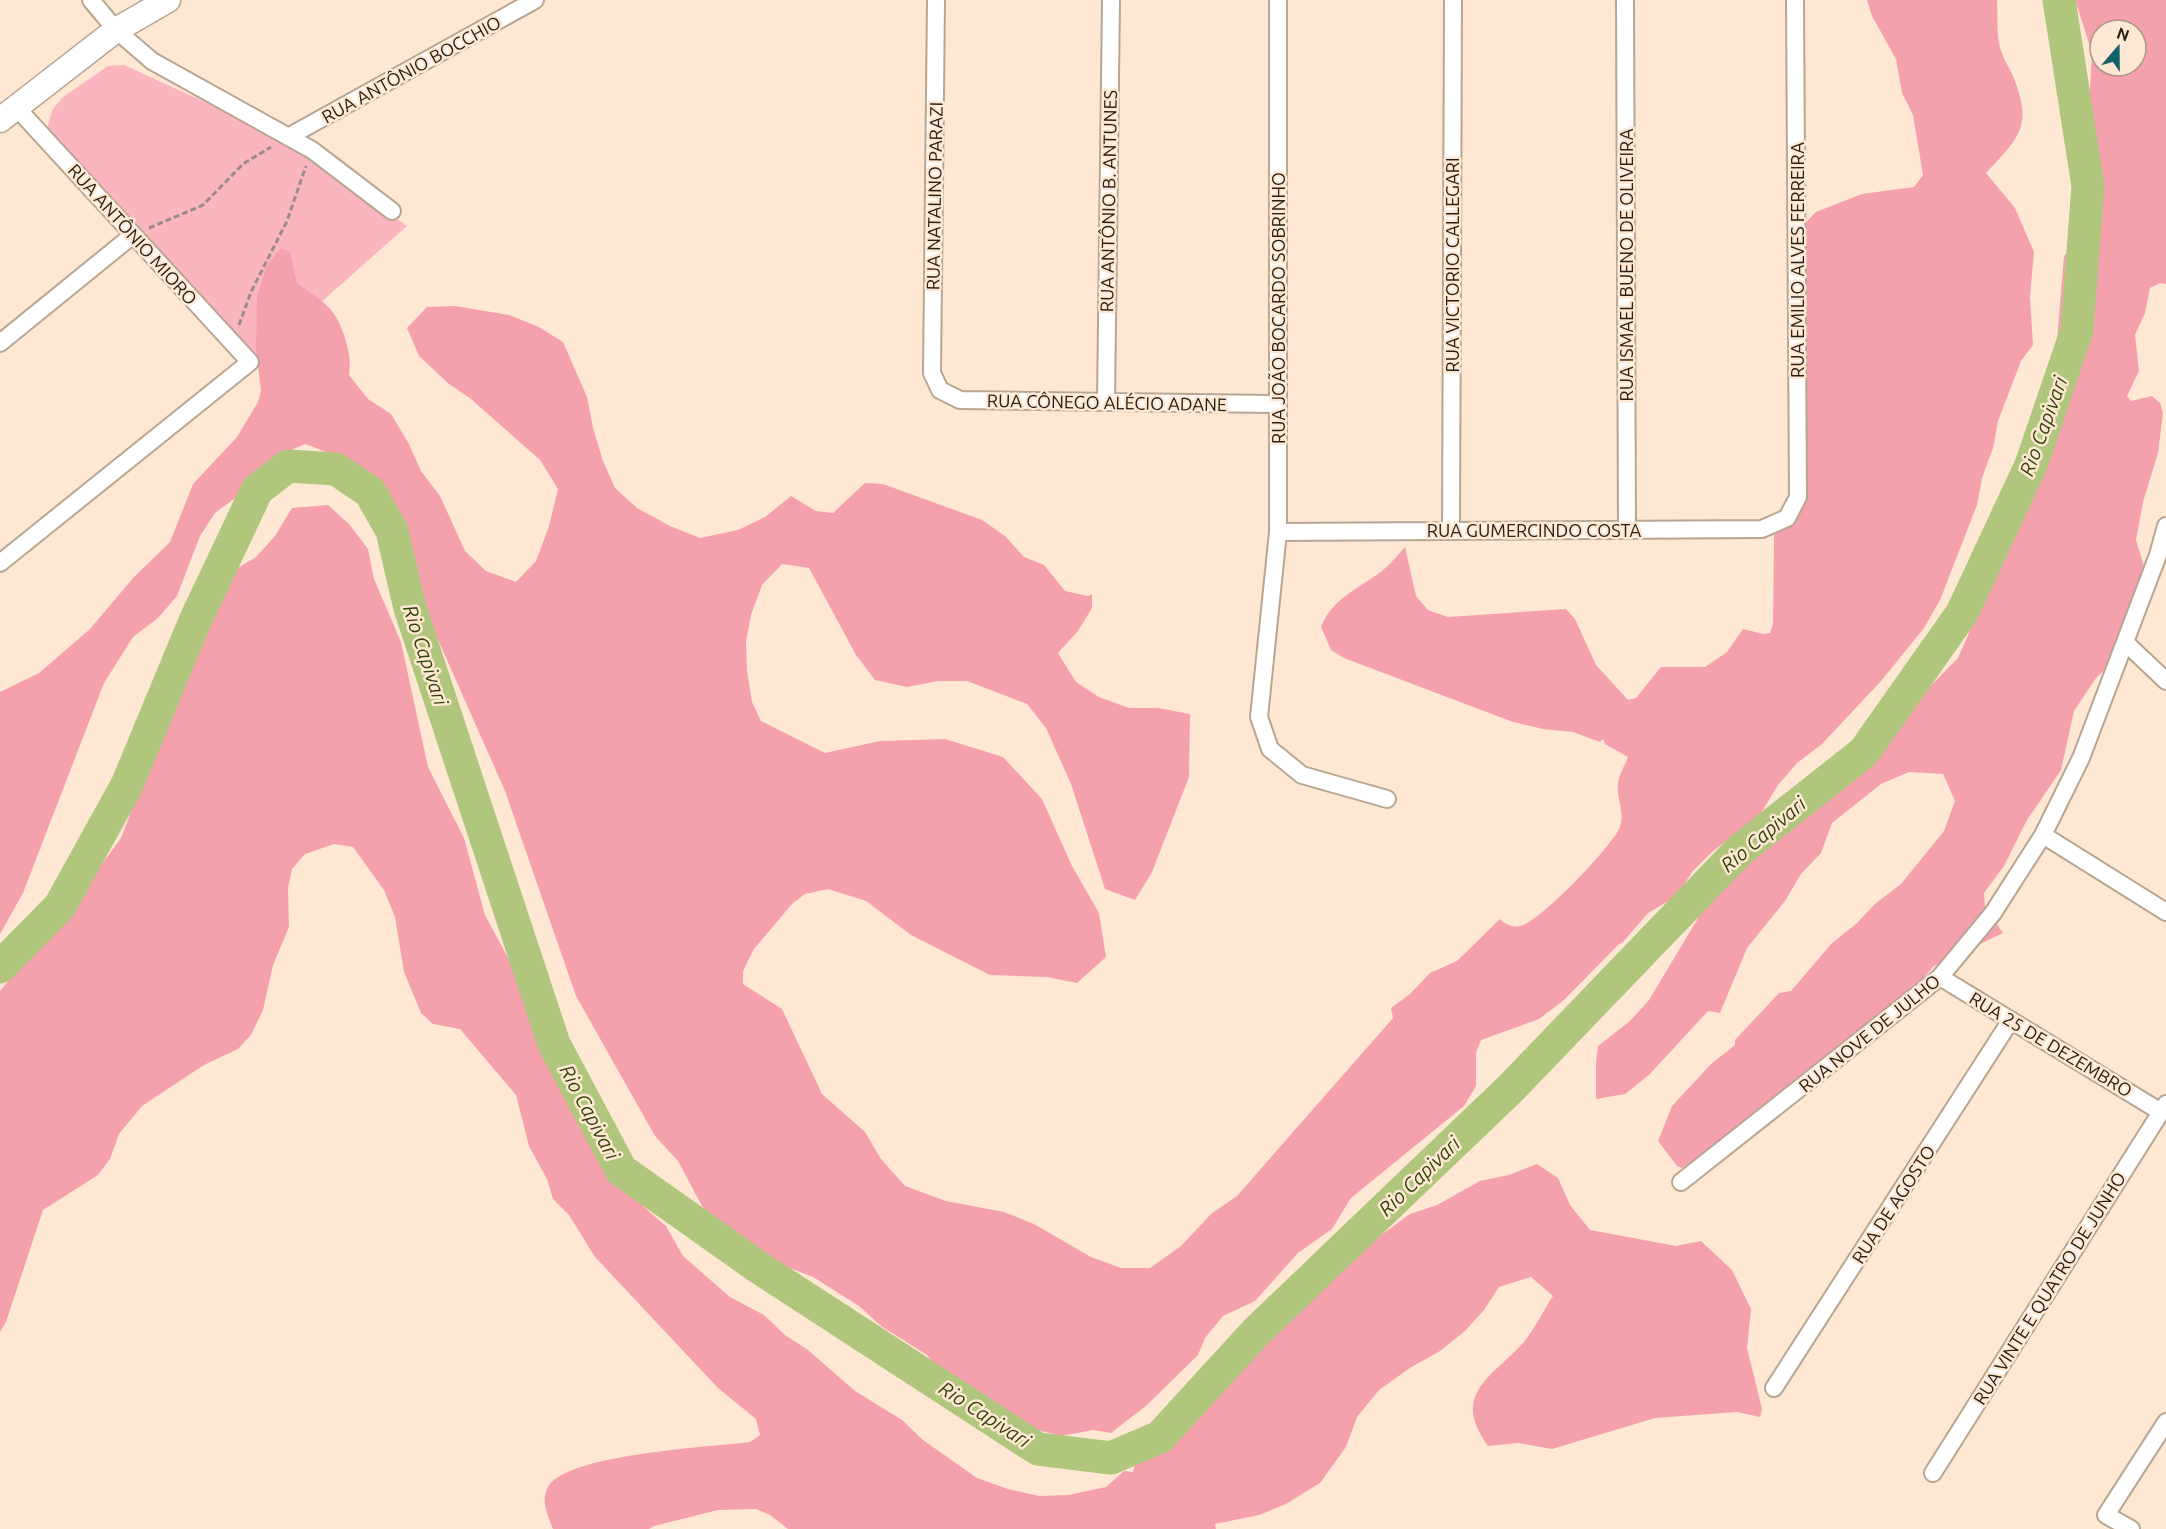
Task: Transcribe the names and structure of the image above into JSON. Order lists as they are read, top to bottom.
{
  "streets": {
    "street": [
      "RUA ANTÔNIO BOCCHIO",
      "RUA NATALINO PARAZI",
      "RUA ANTÔNIO B. ANTUNES",
      "RUA ANTÔNIO MIORO",
      "RUA EMILIO ALVES FERREIRA",
      "RUA VICTORIO CALLEGARI",
      "RUA ISMAEL BUENO DE OLIVEIRA",
      "RUA JOÃO BOCARDO SOBRINHO",
      "RUA CÔNEGO ALÉCIO ADANE",
      "RUA GUMERCINDO COSTA",
      "RUA NOVE DE JULHO",
      "RUA 25 DE DEZEMBRO",
      "RUA DE AGOSTO",
      "RUA VINTE E QUATRO DE JUNHO"
    ]
  },
  "crossings": [
    ["RUA NATALINO PARAZI", "RUA CÔNEGO ALÉCIO ADANE"],
    ["RUA ANTÔNIO B. ANTUNES", "RUA CÔNEGO ALÉCIO ADANE"],
    ["RUA EMILIO ALVES FERREIRA", "RUA GUMERCINDO COSTA"],
    ["RUA VICTORIO CALLEGARI", "RUA GUMERCINDO COSTA"],
    ["RUA ISMAEL BUENO DE OLIVEIRA", "RUA GUMERCINDO COSTA"],
    ["RUA JOÃO BOCARDO SOBRINHO", "RUA CÔNEGO ALÉCIO ADANE"],
    ["RUA JOÃO BOCARDO SOBRINHO", "RUA GUMERCINDO COSTA"],
    ["RUA NOVE DE JULHO", "RUA 25 DE DEZEMBRO"],
    ["RUA 25 DE DEZEMBRO", "RUA DE AGOSTO"],
    ["RUA 25 DE DEZEMBRO", "RUA VINTE E QUATRO DE JUNHO"]
  ],
  "water": ["Rio Capivari"],
  "north": "top"
}
